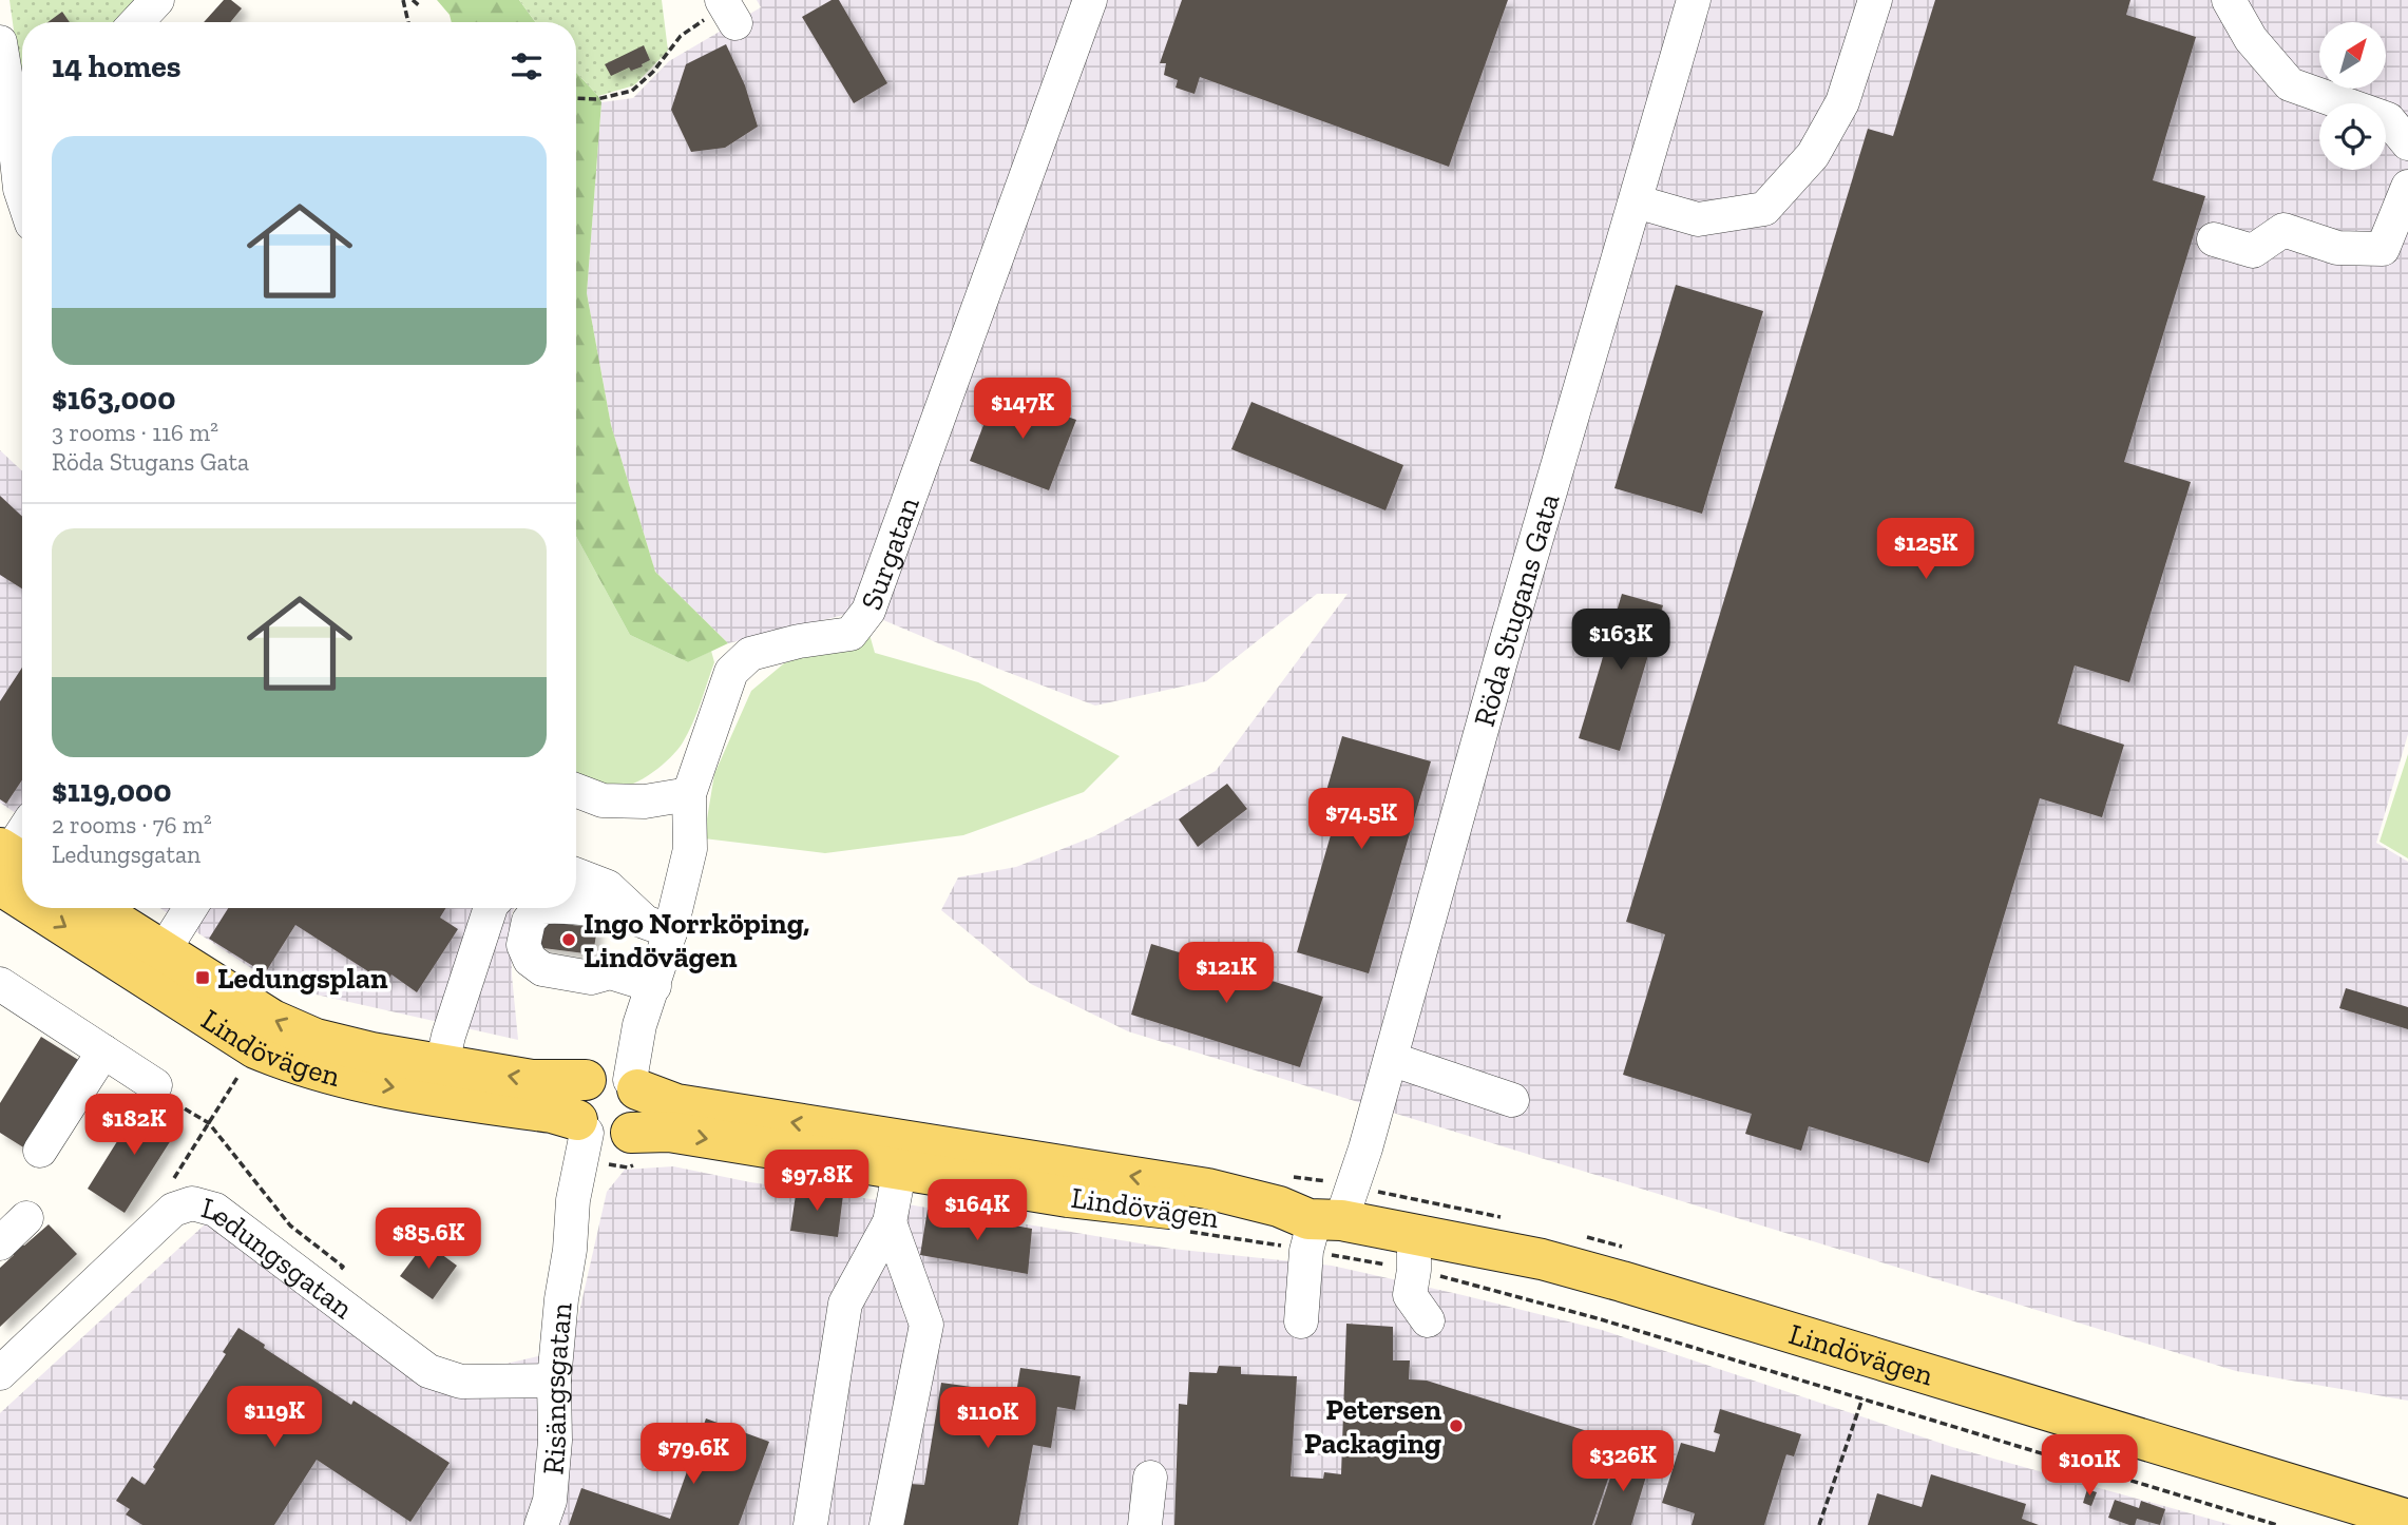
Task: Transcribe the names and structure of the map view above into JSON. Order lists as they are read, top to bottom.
{
  "streets": {
    "main road": ["Lindövägen"],
    "street": [
      "Surgatan",
      "Röda Stugans Gata",
      "Ledungsgatan",
      "Risängsgatan"
    ]
  },
  "crossings": [
    ["Surgatan", "Lindövägen"],
    ["Röda Stugans Gata", "Lindövägen"],
    ["Lindövägen", "Risängsgatan"],
    ["Ledungsgatan", "Risängsgatan"]
  ],
  "places": {
    "other": ["Ingo Norrköping, Lindövägen", "Petersen Packaging"],
    "transit": ["Ledungsplan"]
  },
  "north": "top right",
  "page": {
    "heading": "14 homes",
    "list": [
      {
        "name": "$163,000",
        "note": "3 rooms · 116 m² · Röda Stugans Gata"
      },
      {
        "name": "$119,000",
        "note": "2 rooms · 76 m² · Ledungsgatan"
      }
    ],
    "price": [
      "$147K",
      "$125K",
      "$163K",
      "$74.5K",
      "$121K",
      "$182K",
      "$97.8K",
      "$164K",
      "$85.6K",
      "$119K",
      "$110K",
      "$79.6K",
      "$326K",
      "$101K"
    ]
  }
}
